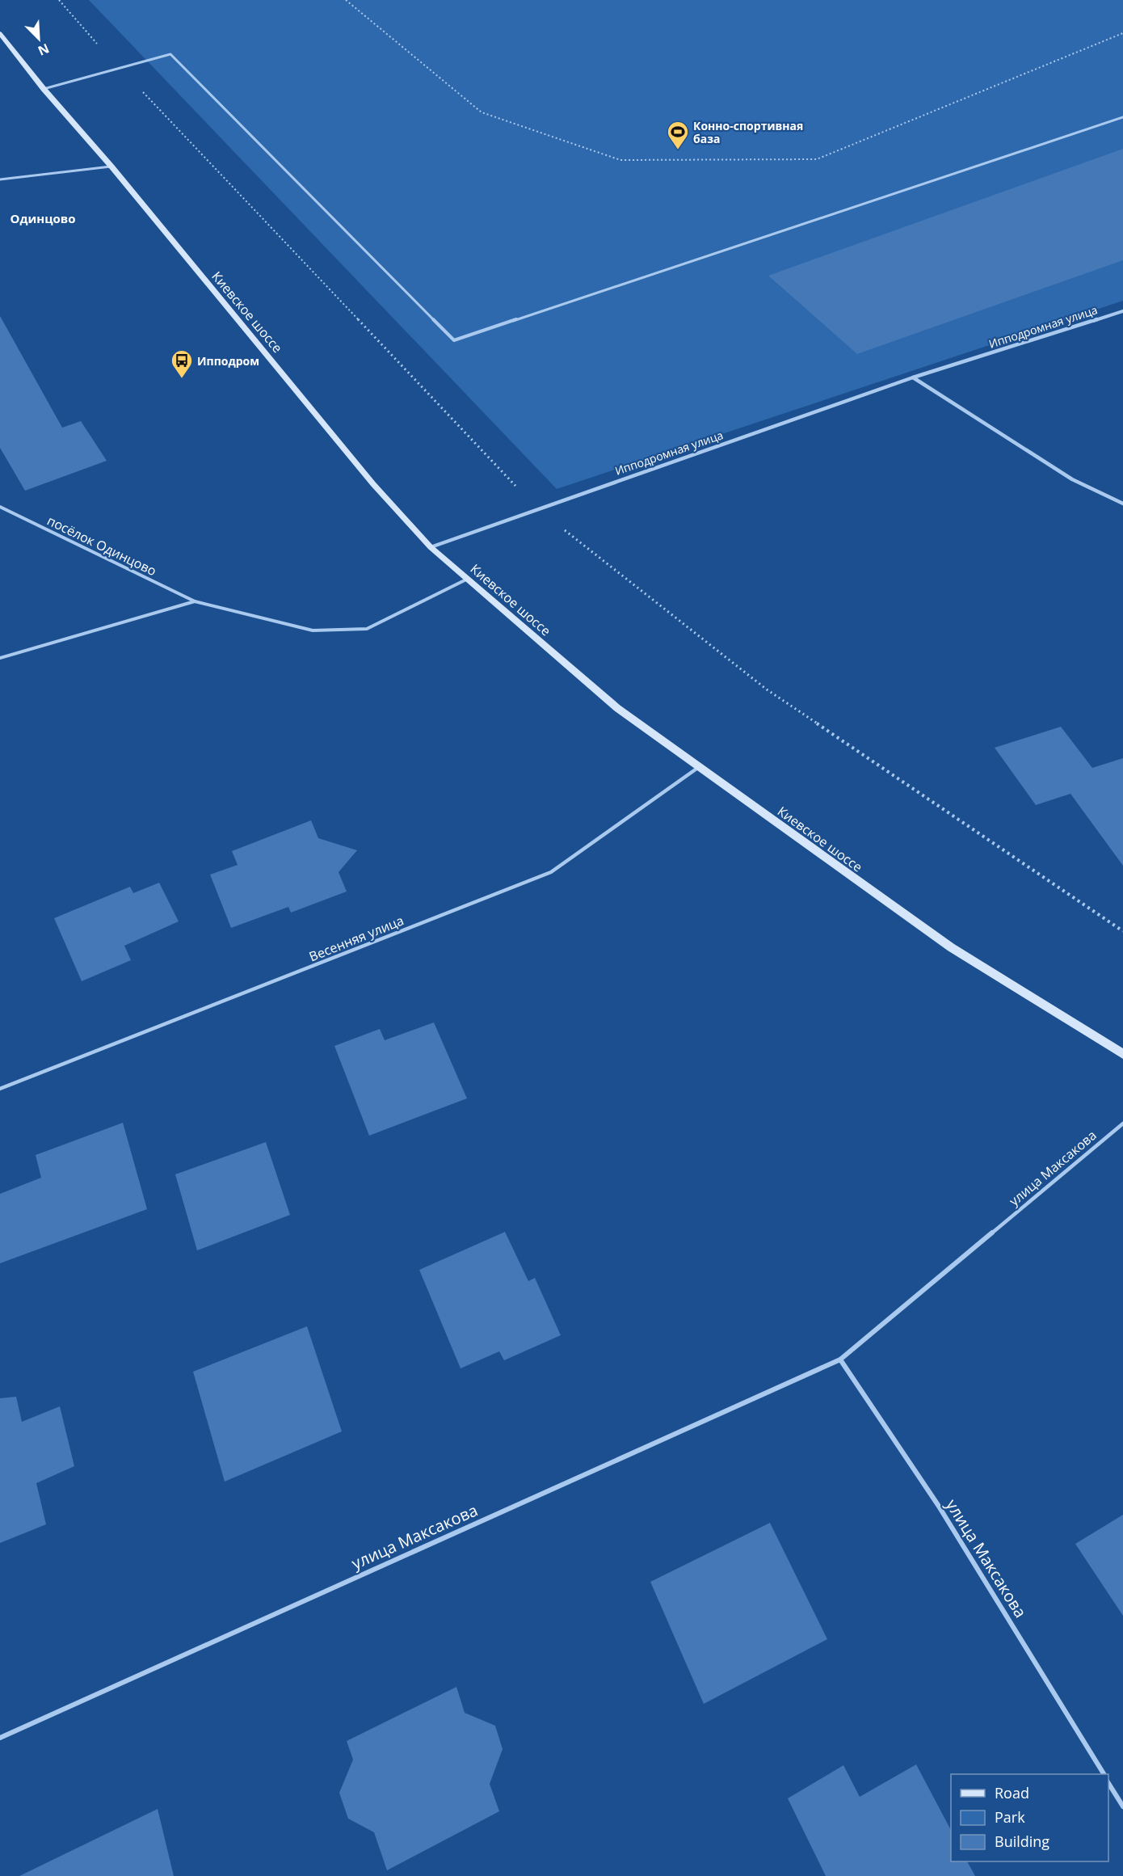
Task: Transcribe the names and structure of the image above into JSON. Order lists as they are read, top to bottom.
{
  "streets": {
    "main road": ["Киевское шоссе"],
    "street": ["Ипподромная улица"],
    "lane": ["посёлок Одинцово", "Весенняя улица", "улица Максакова"]
  },
  "crossings": [
    ["Киевское шоссе", "Ипподромная улица"],
    ["Киевское шоссе", "посёлок Одинцово"],
    ["Киевское шоссе", "Весенняя улица"]
  ],
  "districts": ["Одинцово"],
  "places": {
    "sports": ["Конно-спортивная база"],
    "bus stop": ["Ипподром"]
  },
  "legend": ["Road", "Park", "Building"],
  "north": "bottom right"
}
